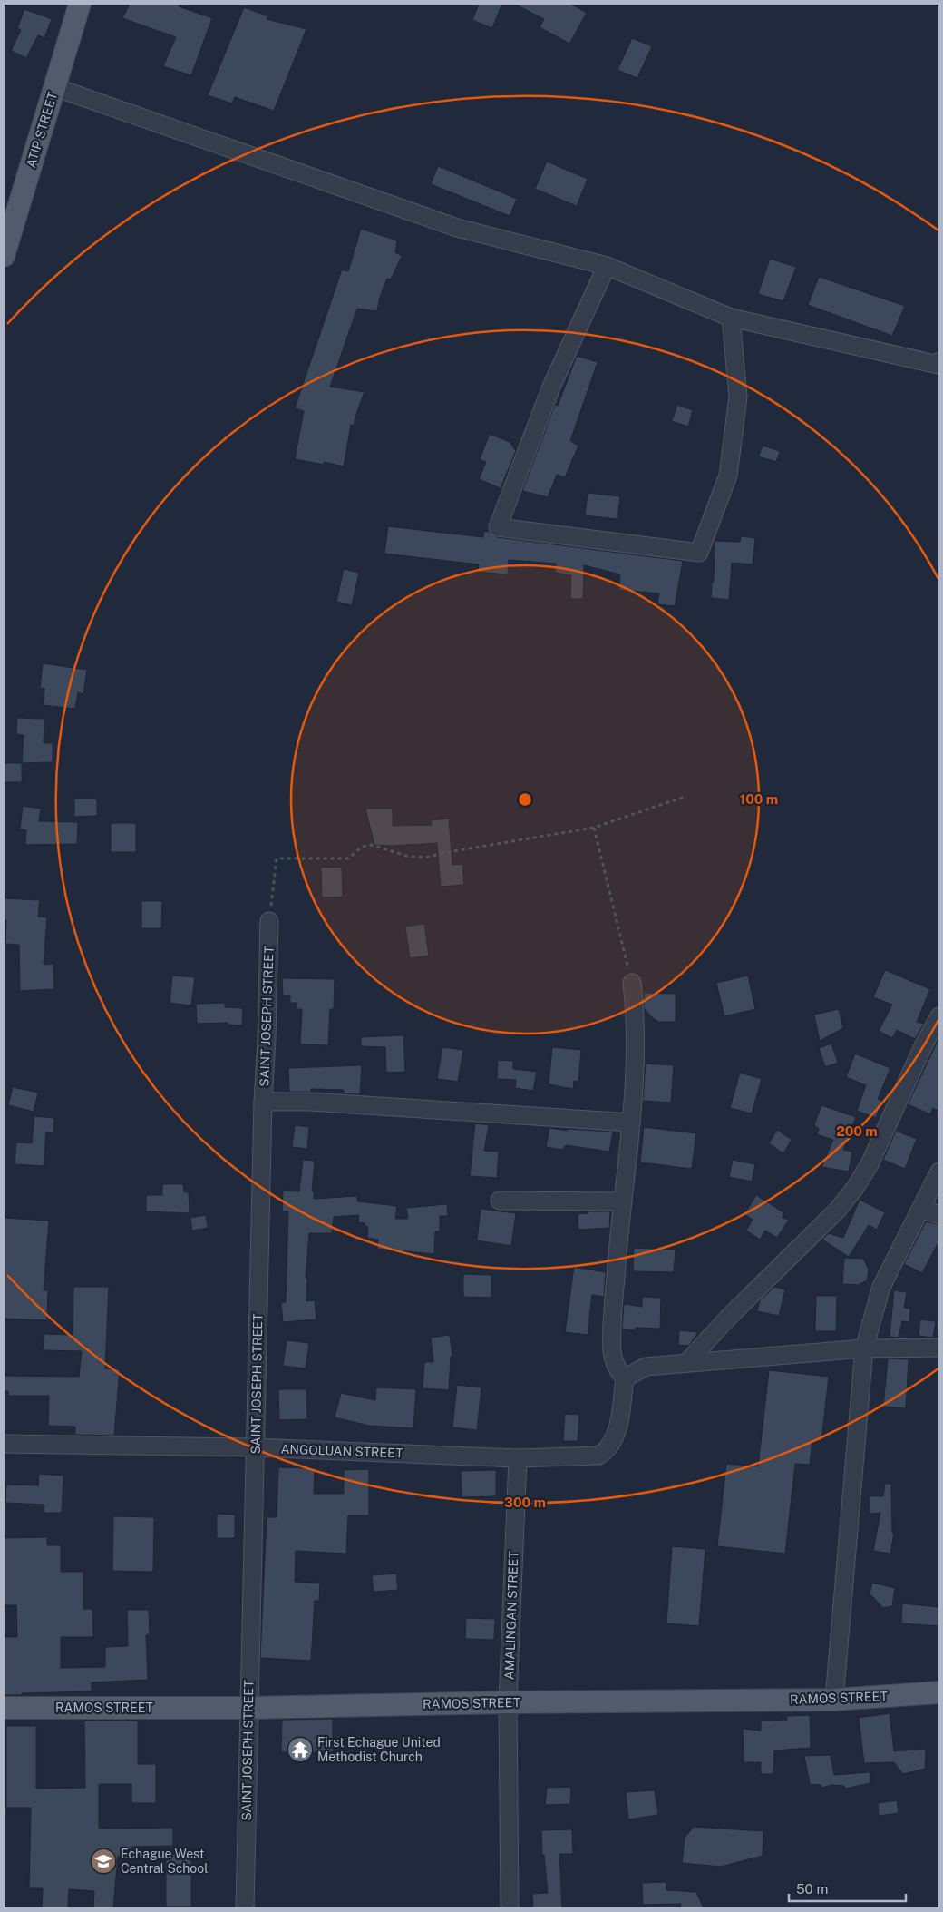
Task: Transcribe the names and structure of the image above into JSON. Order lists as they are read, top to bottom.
{
  "streets": {
    "main road": ["ATIP STREET", "RAMOS STREET"],
    "street": ["SAINT JOSEPH STREET", "ANGOLUAN STREET", "AMALINGAN STREET"]
  },
  "crossings": [
    ["SAINT JOSEPH STREET", "ANGOLUAN STREET"],
    ["SAINT JOSEPH STREET", "RAMOS STREET"],
    ["ANGOLUAN STREET", "AMALINGAN STREET"],
    ["AMALINGAN STREET", "RAMOS STREET"]
  ],
  "places": {
    "temple": ["First Echague United Methodist Church"],
    "school or university": ["Echague West Central School"]
  },
  "scale_bar": "50 m",
  "rings": ["100 m", "200 m", "300 m"]
}
